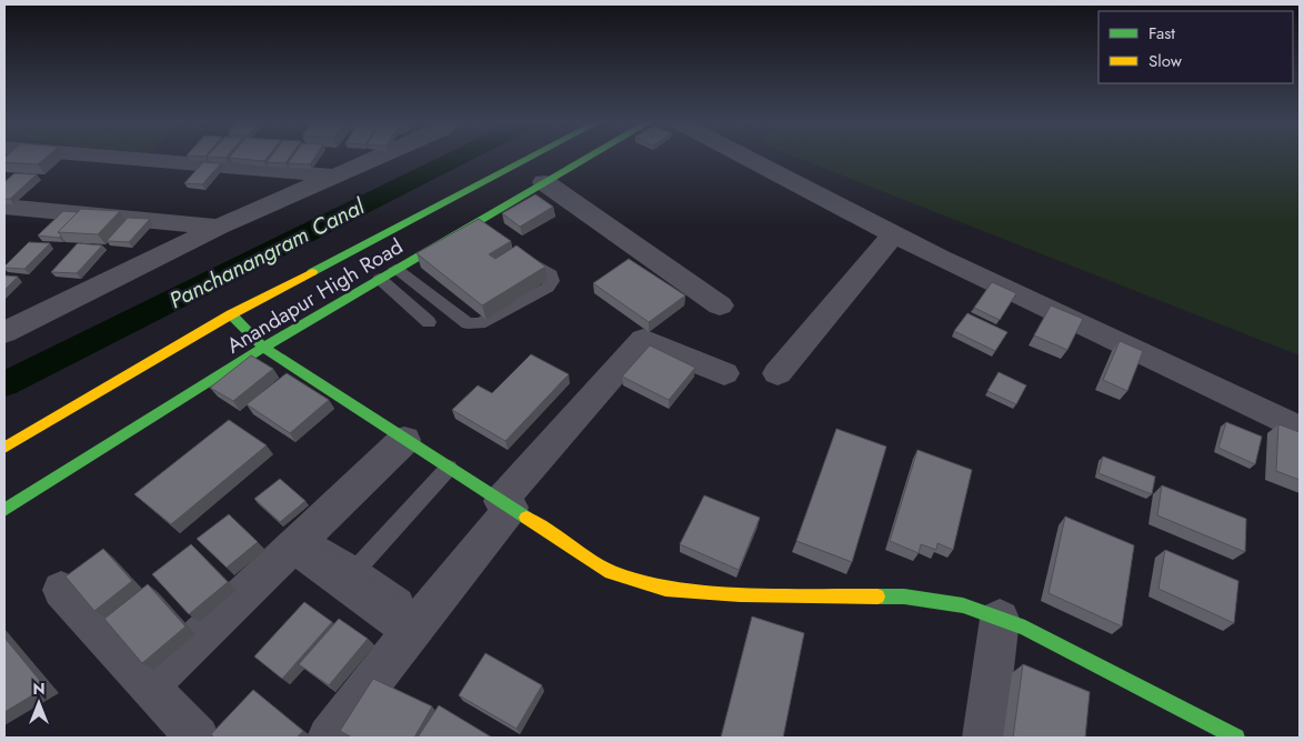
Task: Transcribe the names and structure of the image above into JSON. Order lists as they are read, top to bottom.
{
  "streets": {
    "main road": ["Anandapur High Road"]
  },
  "water": ["Panchanangram Canal"],
  "legend": ["Fast", "Slow"],
  "north": "top"
}
